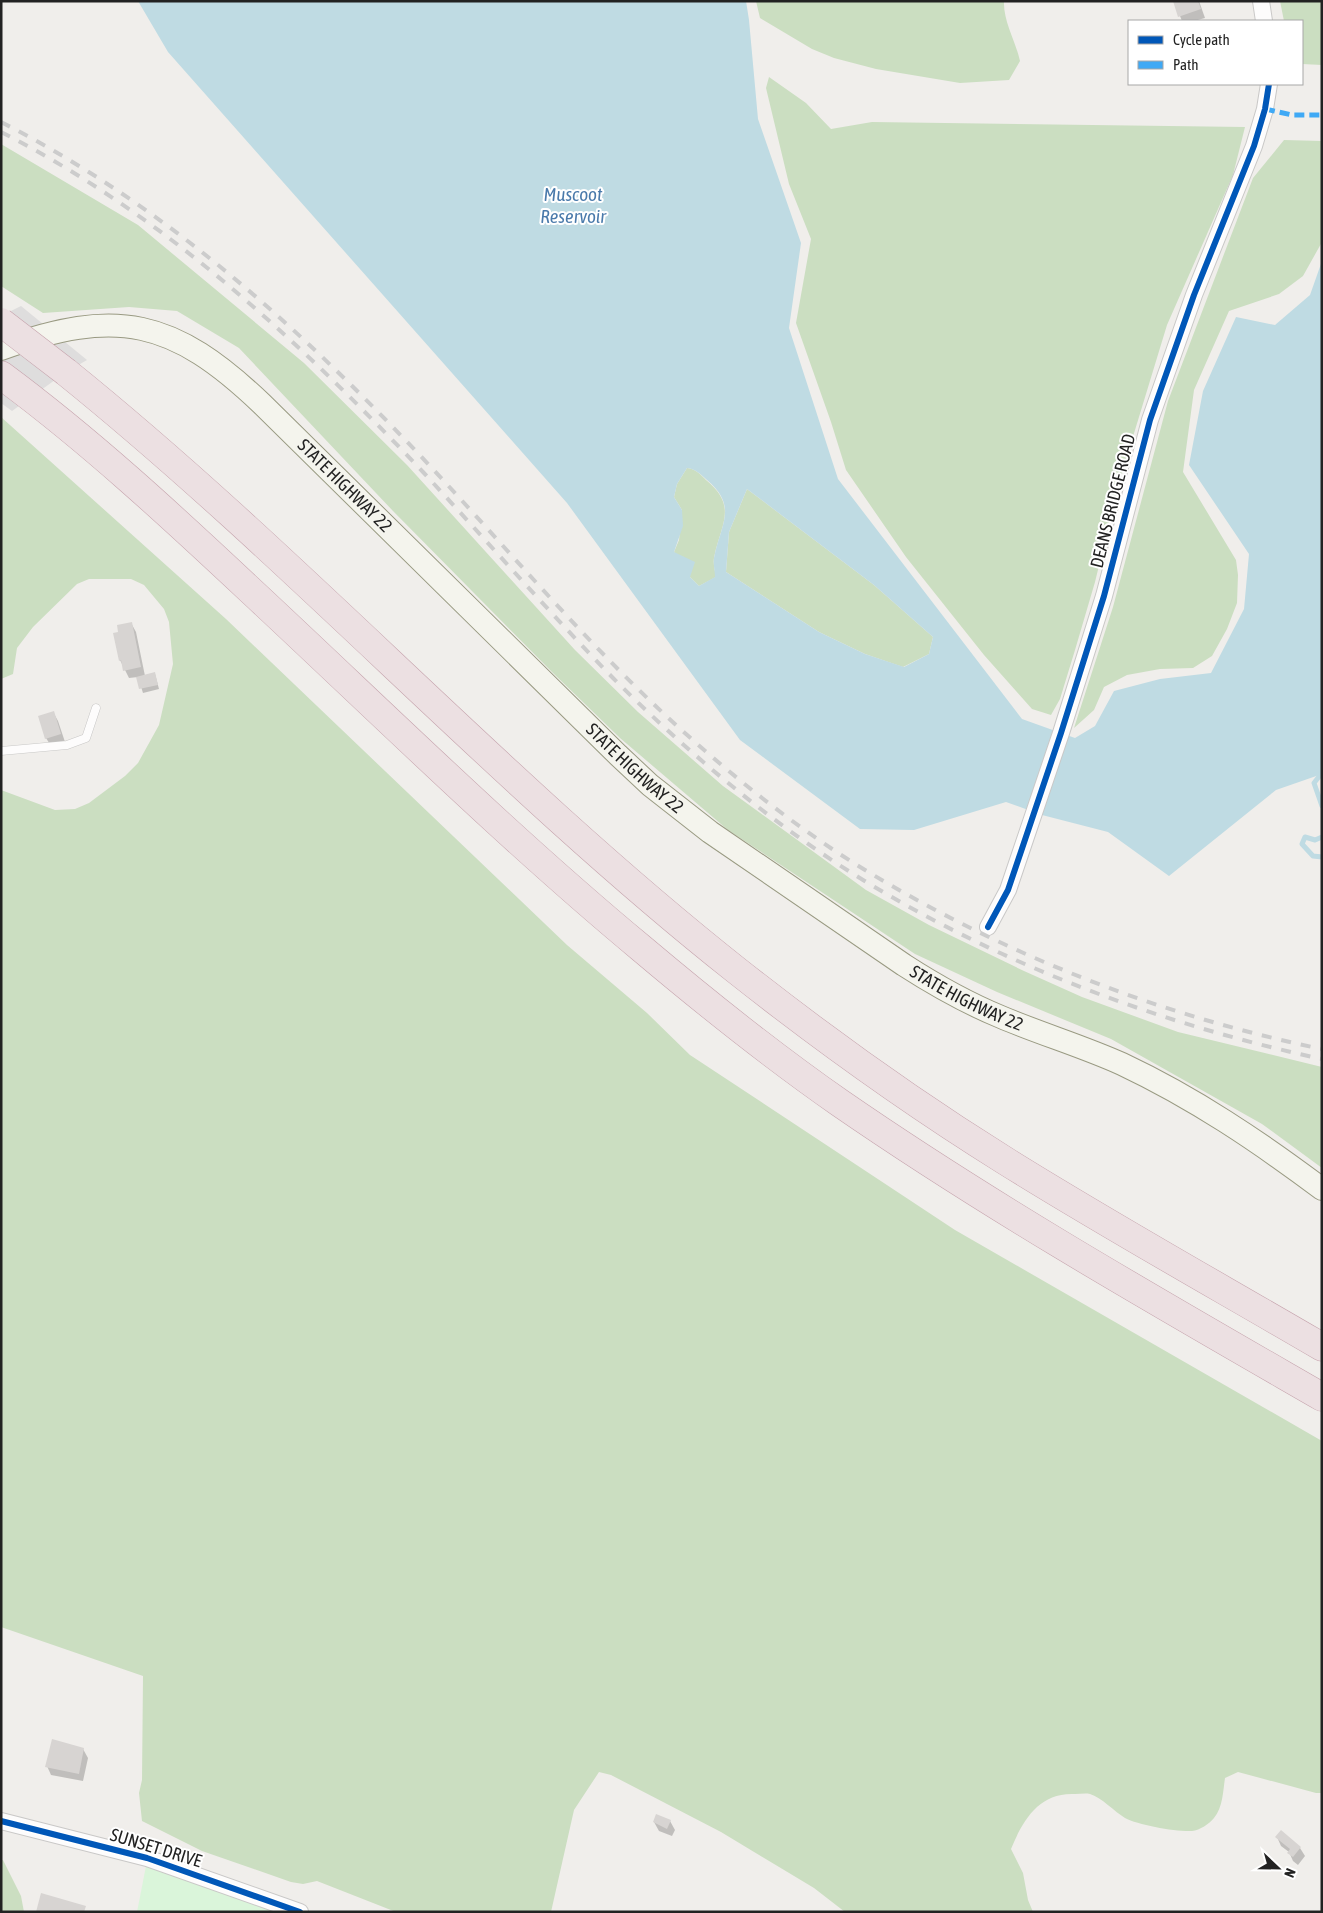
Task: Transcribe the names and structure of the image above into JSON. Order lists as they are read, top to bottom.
{
  "streets": {
    "main road": ["STATE HIGHWAY 22"],
    "street": ["DEANS BRIDGE ROAD", "SUNSET DRIVE"]
  },
  "water": ["Muscoot Reservoir"],
  "legend": ["Cycle path", "Path"],
  "north": "right"
}
